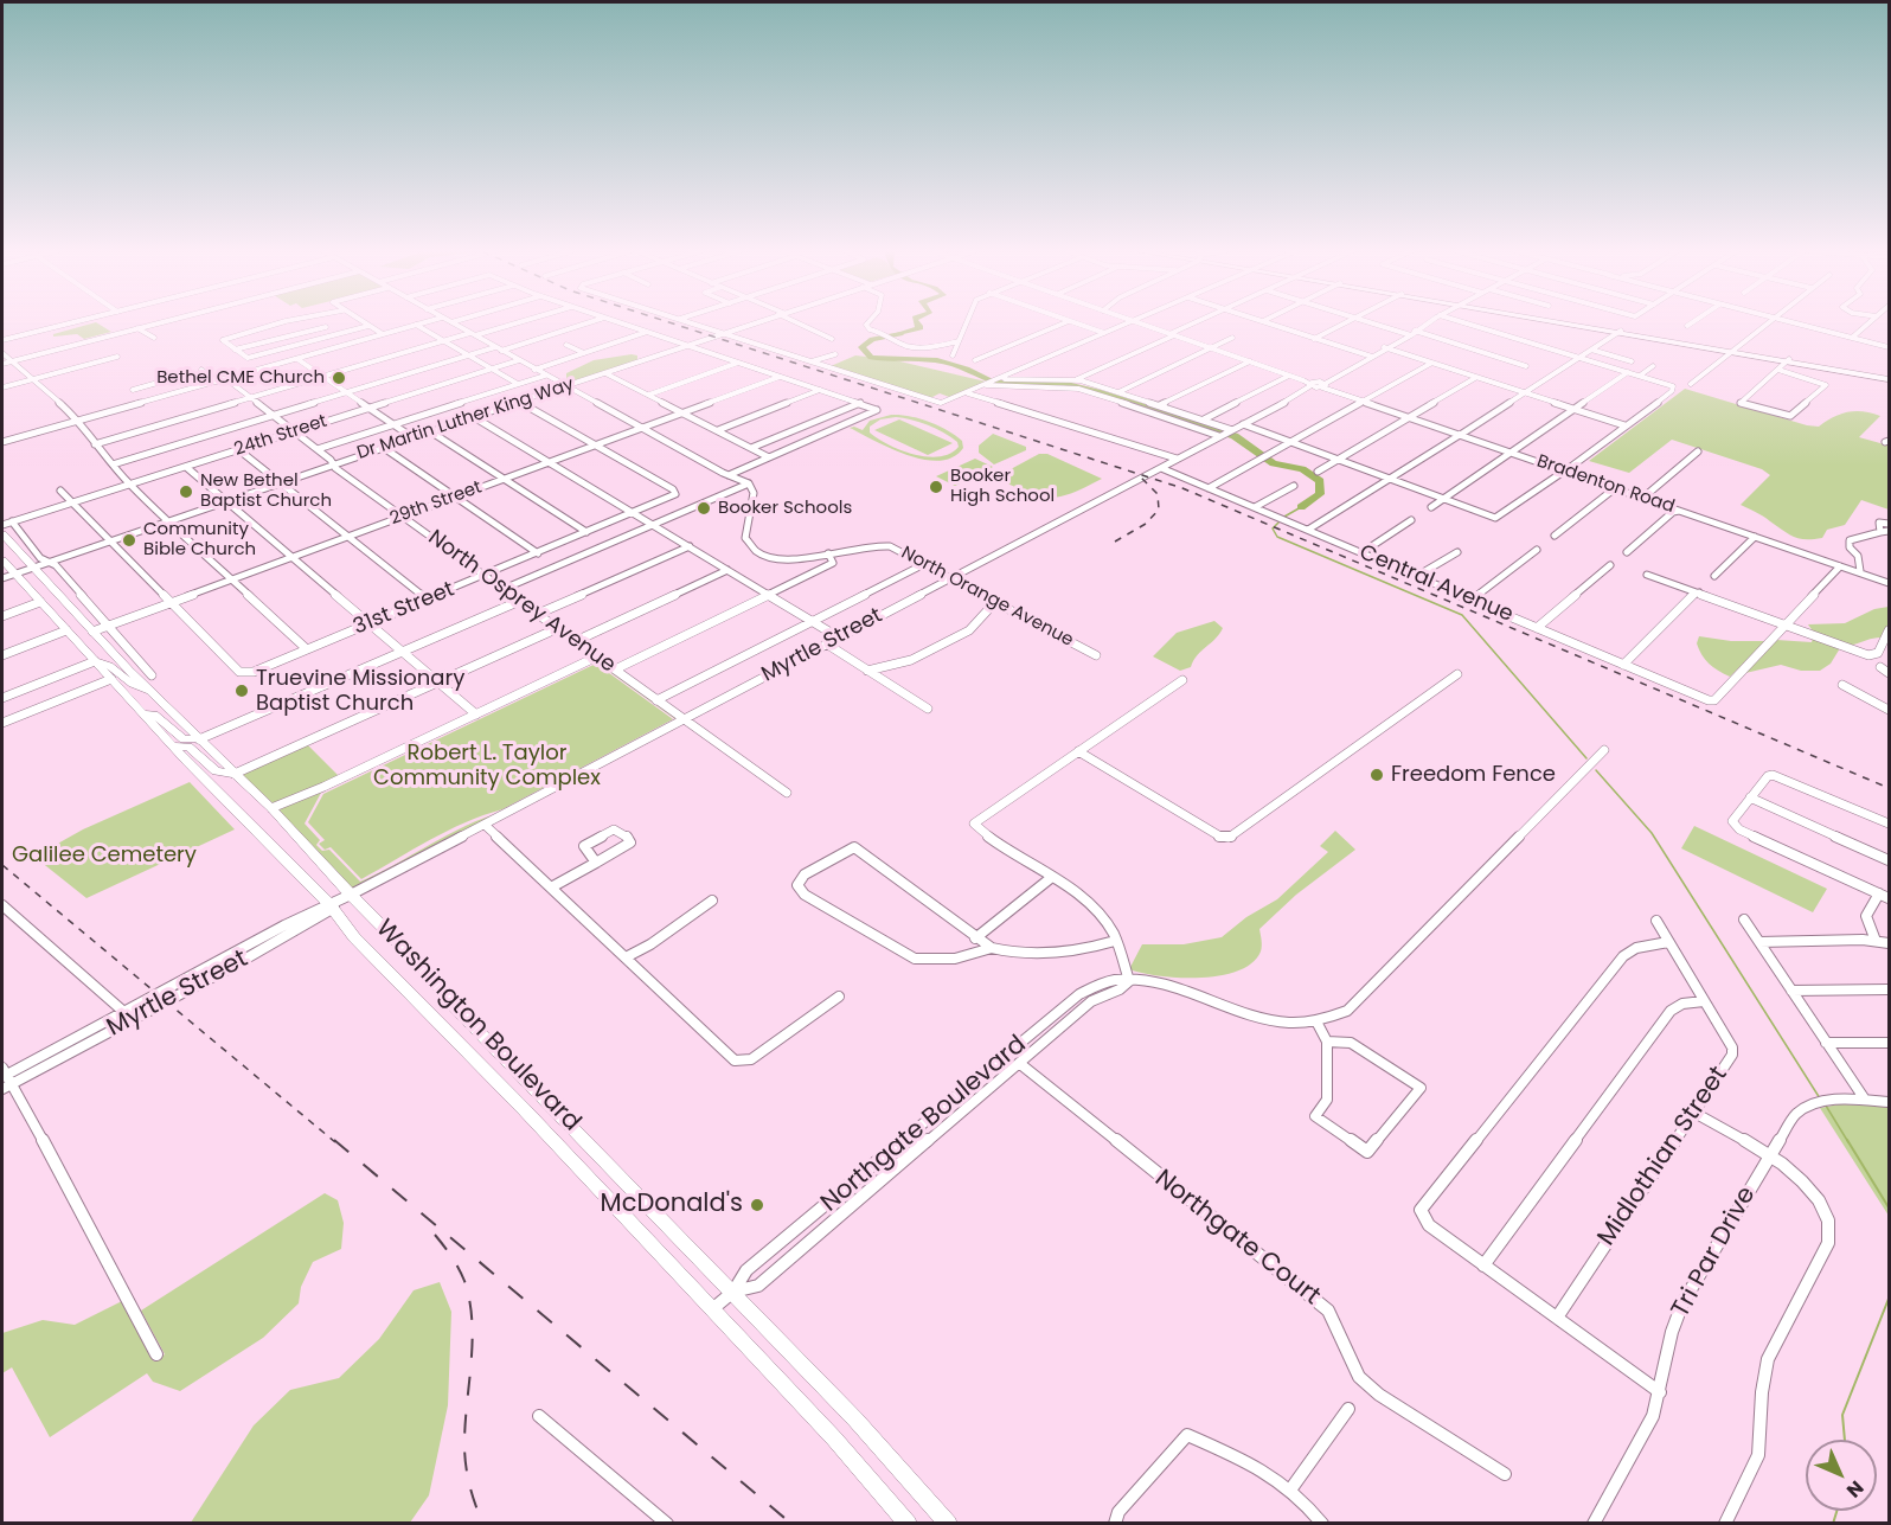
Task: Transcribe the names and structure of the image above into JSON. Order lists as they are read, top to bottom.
{
  "streets": {
    "main road": ["Washington Boulevard"],
    "street": [
      "Dr Martin Luther King Way",
      "24th Street",
      "Bradenton Road",
      "29th Street",
      "Central Avenue",
      "North Orange Avenue",
      "North Osprey Avenue",
      "31st Street",
      "Myrtle Street",
      "Northgate Boulevard",
      "Midlothian Street",
      "Northgate Court",
      "Tri Par Drive"
    ]
  },
  "crossings": [
    ["Dr Martin Luther King Way", "North Osprey Avenue"],
    ["Dr Martin Luther King Way", "Washington Boulevard"],
    ["24th Street", "North Osprey Avenue"],
    ["Bradenton Road", "Myrtle Street"],
    ["29th Street", "North Osprey Avenue"],
    ["29th Street", "31st Street"],
    ["29th Street", "Washington Boulevard"],
    ["Central Avenue", "Myrtle Street"],
    ["North Orange Avenue", "Myrtle Street"],
    ["North Osprey Avenue", "31st Street"],
    ["North Osprey Avenue", "Myrtle Street"],
    ["Myrtle Street", "Washington Boulevard"],
    ["Washington Boulevard", "Northgate Boulevard"],
    ["Northgate Boulevard", "Northgate Court"]
  ],
  "parks": ["Robert L. Taylor Community Complex", "Galilee Cemetery"],
  "places": [
    "Bethel CME Church",
    "Booker High School",
    "New Bethel Baptist Church",
    "Booker Schools",
    "Community Bible Church",
    "Truevine Missionary Baptist Church",
    "Freedom Fence",
    "McDonald's"
  ],
  "north": "bottom right"
}
